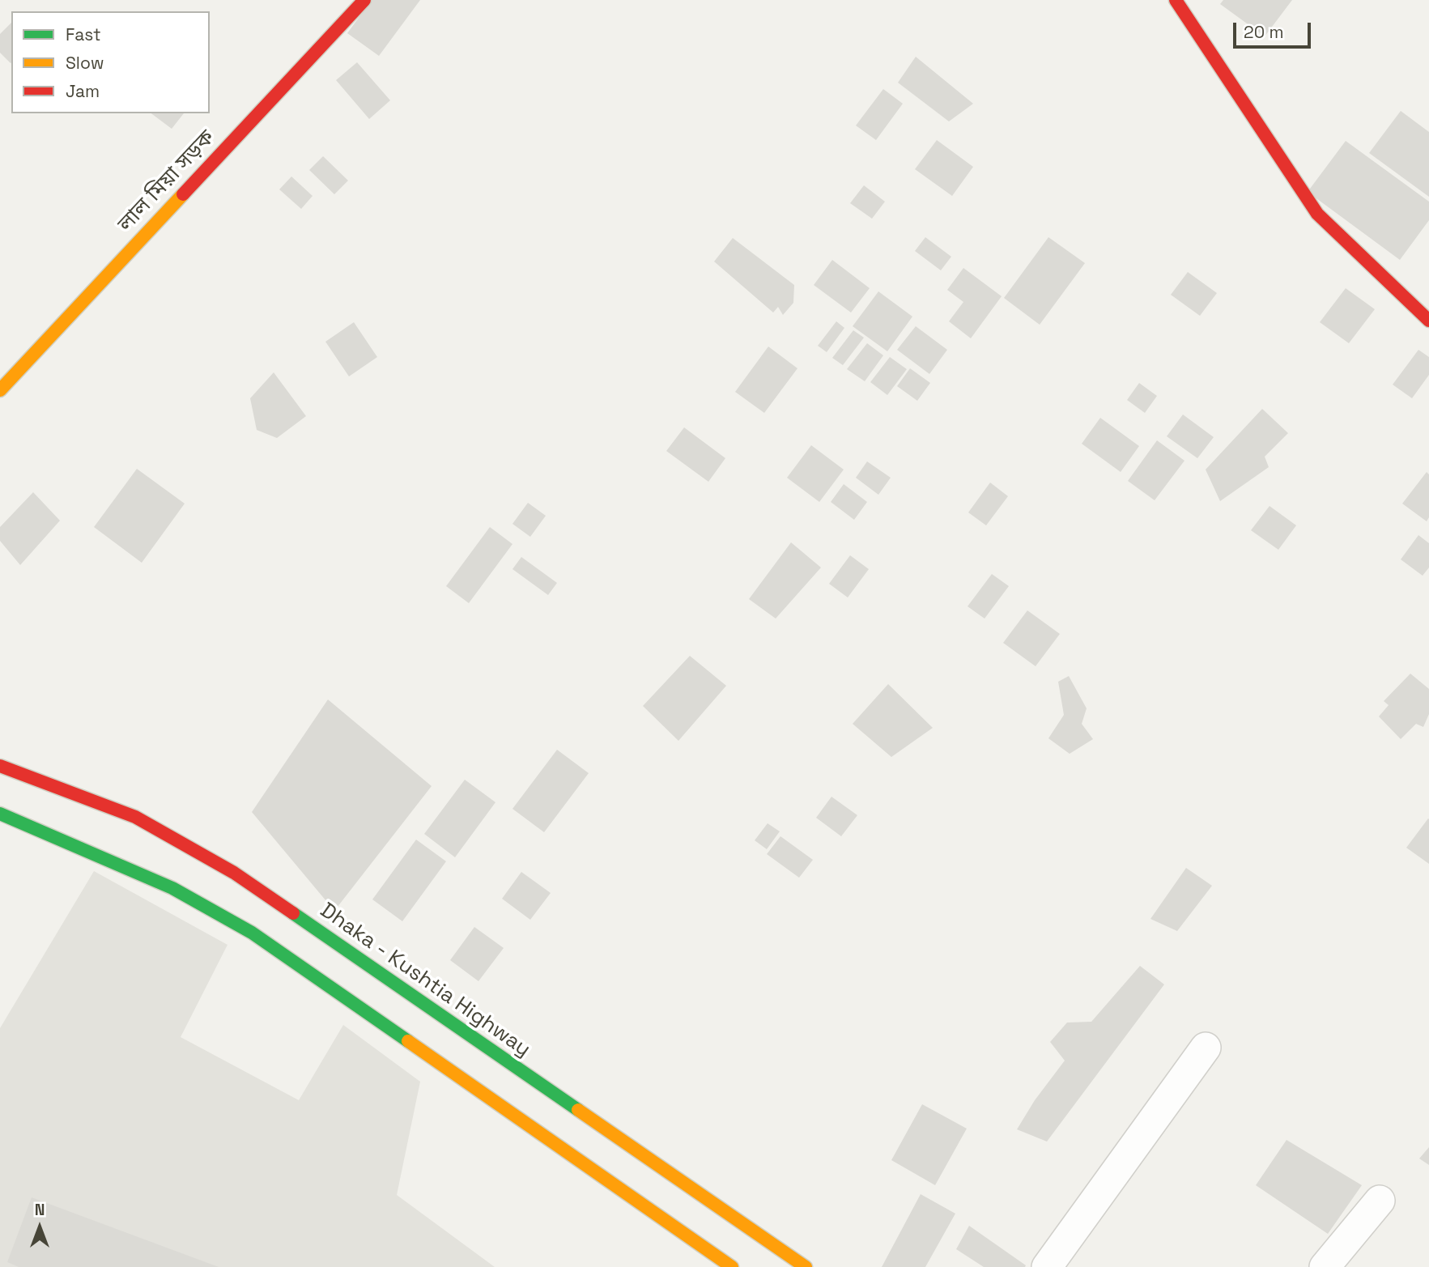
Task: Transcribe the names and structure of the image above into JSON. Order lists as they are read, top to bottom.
{
  "streets": {
    "main road": ["লাল মিয়া সড়ক", "Dhaka - Kushtia Highway"]
  },
  "legend": ["Fast", "Slow", "Jam"],
  "scale_bar": "20 m",
  "north": "top"
}
